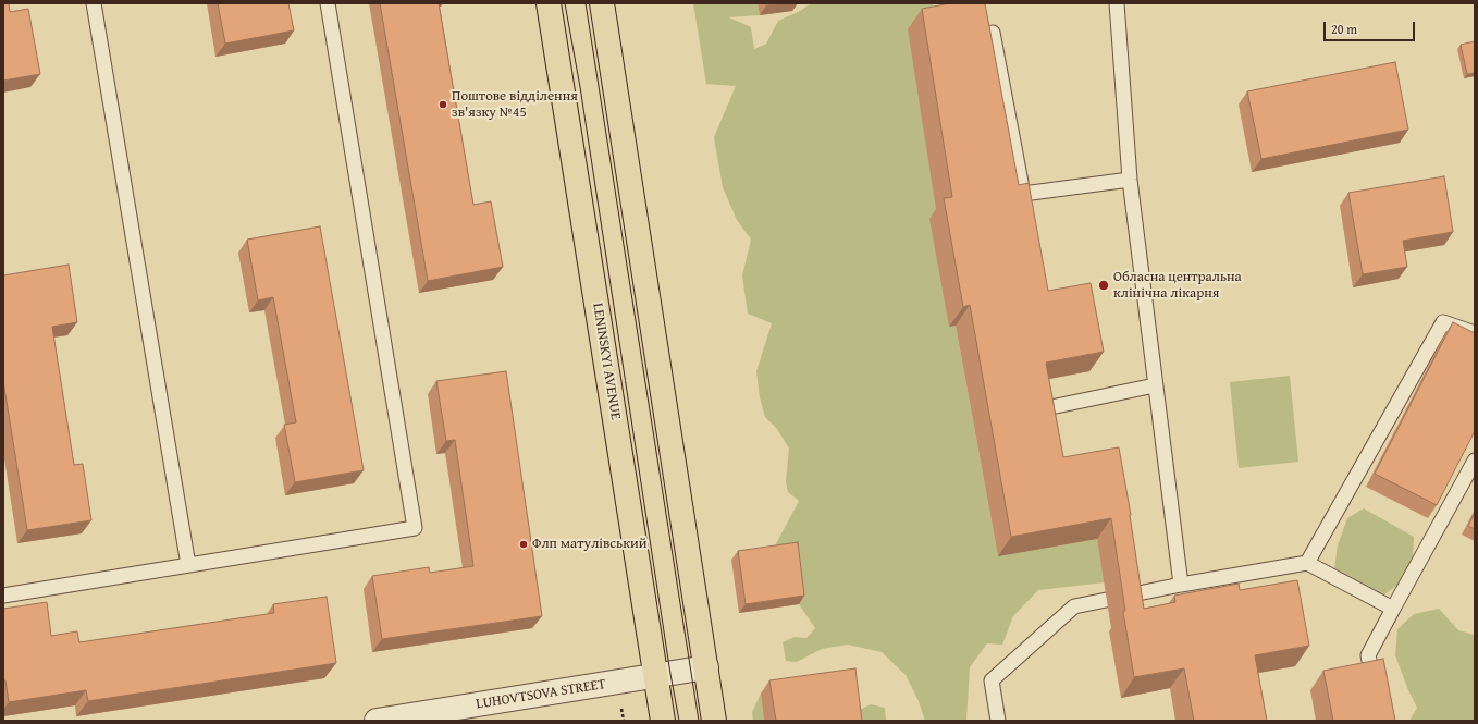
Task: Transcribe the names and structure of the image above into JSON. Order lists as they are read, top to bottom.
{
  "streets": {
    "main road": ["LENINSKYI AVENUE"],
    "street": ["LUHOVTSOVA STREET"]
  },
  "crossings": [
    ["LENINSKYI AVENUE", "LUHOVTSOVA STREET"]
  ],
  "places": ["Поштове відділення зв'язку №45", "Обласна центральна клінічна лікарня", "Флп матулівський"],
  "scale_bar": "20 m"
}
